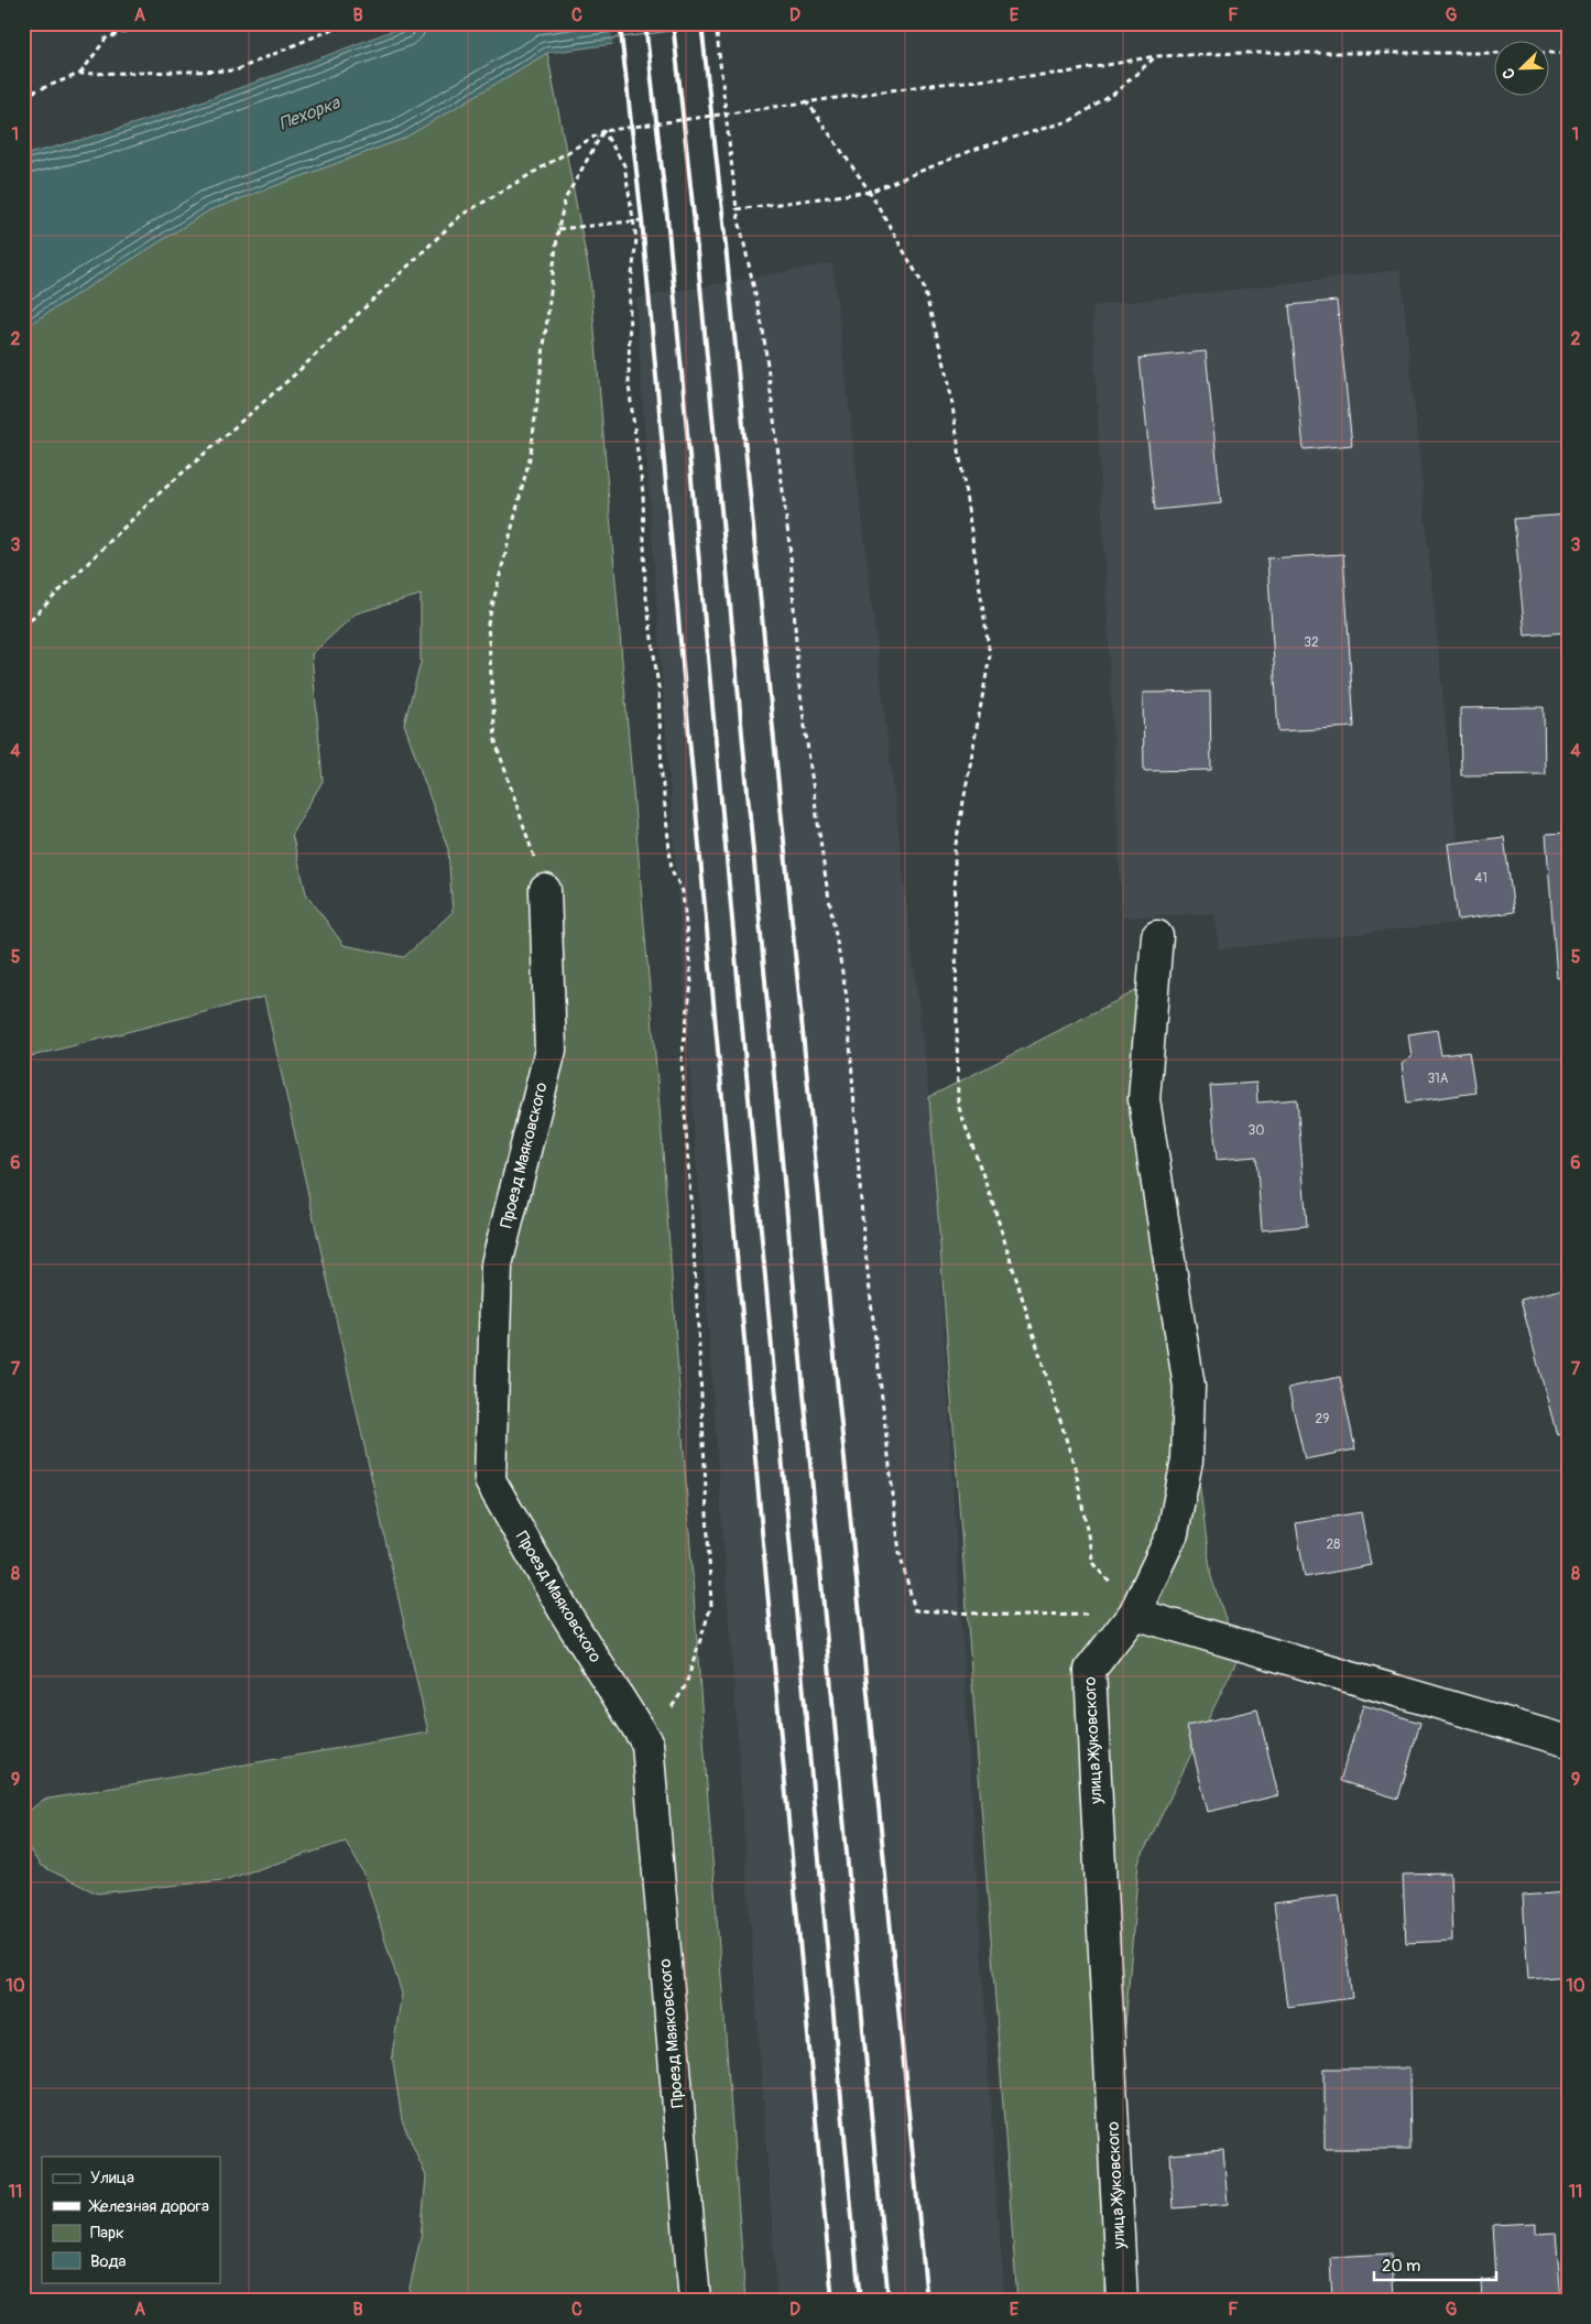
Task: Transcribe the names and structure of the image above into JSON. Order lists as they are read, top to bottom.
{
  "streets": {
    "street": ["Проезд Маяковского", "улица Жуковского"]
  },
  "water": ["Пехорка"],
  "house_numbers": [
    "32",
    "41",
    "31А",
    "30",
    "29",
    "28"
  ],
  "legend": [
    "Улица",
    "Железная дорога",
    "Парк",
    "Вода"
  ],
  "scale_bar": "20 m",
  "north": "bottom left",
  "grid": {
    "columns": [
      "A",
      "B",
      "C",
      "D",
      "E",
      "F",
      "G"
    ],
    "rows": [
      "1",
      "2",
      "3",
      "4",
      "5",
      "6",
      "7",
      "8",
      "9",
      "10",
      "11"
    ]
  }
}
